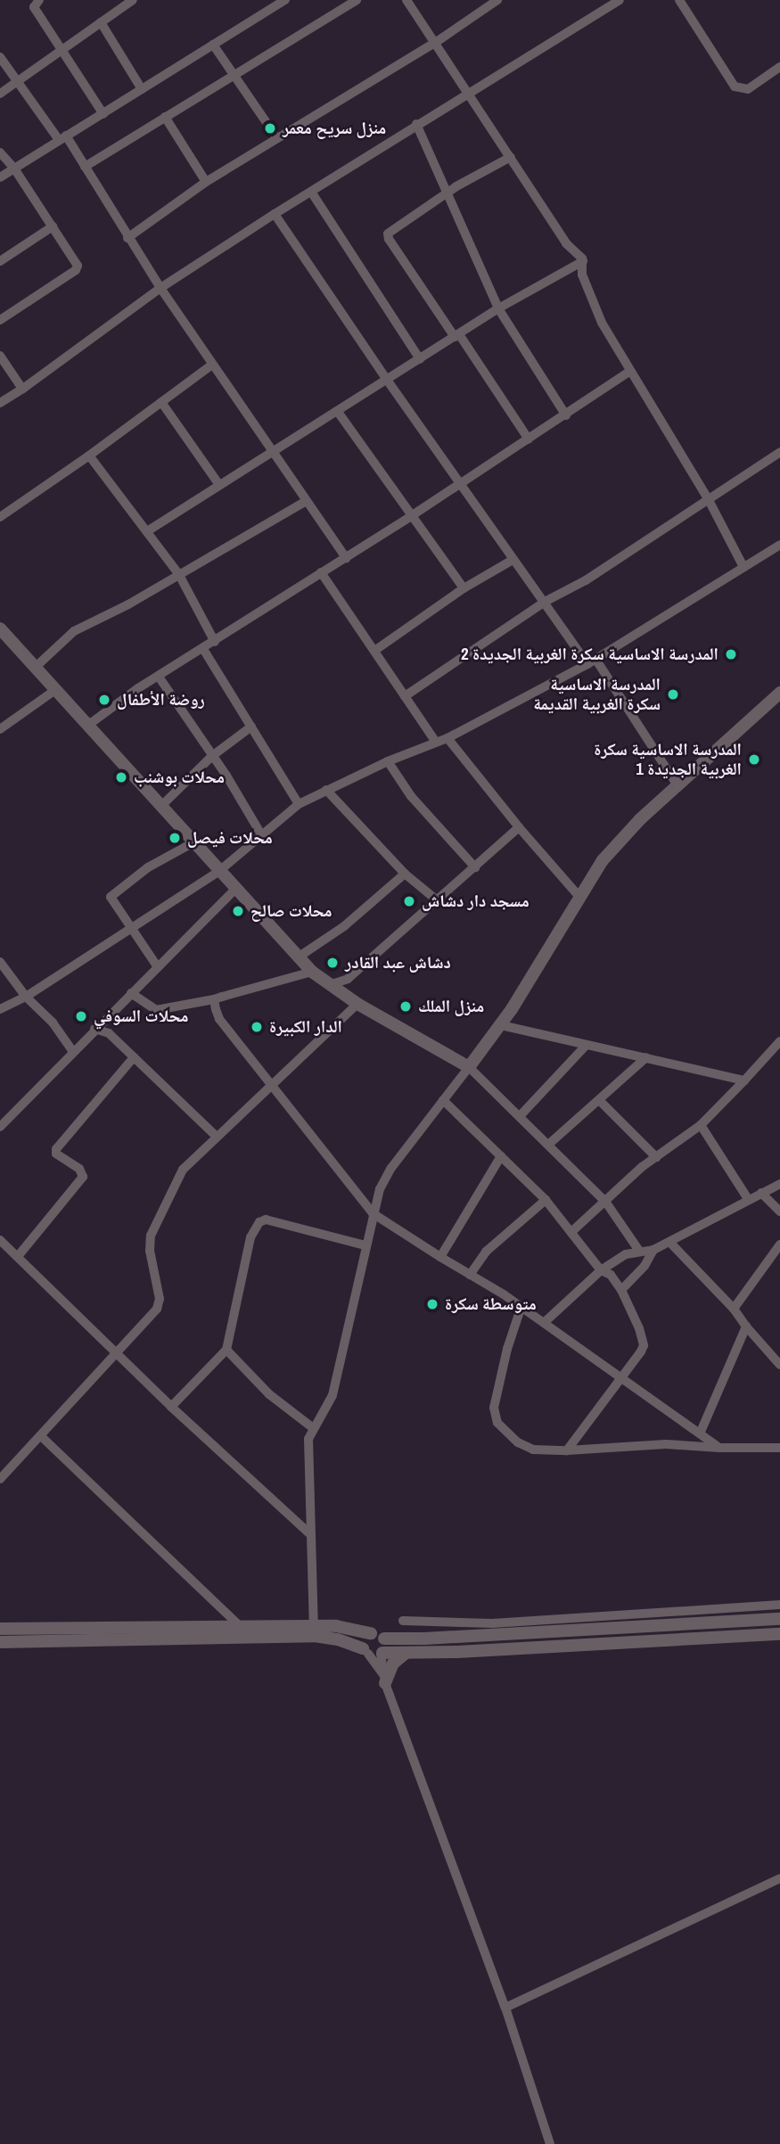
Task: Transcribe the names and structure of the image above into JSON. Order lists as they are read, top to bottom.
{
  "places": [
    "منزل سريح معمر",
    "المدرسة الاساسية سكرة الغربية الجديدة 2",
    "المدرسة الاساسية سكرة الغربية القديمة",
    "روضة الأطفال",
    "المدرسة الاساسية سكرة الغربية الجديدة 1",
    "محلات بوشنب",
    "محلات فيصل",
    "مسجد دار دشاش",
    "محلات صالح",
    "دشاش عبد القادر",
    "منزل الملك",
    "محلات السوفي",
    "الدار الكبيرة",
    "متوسطة سكرة"
  ]
}
